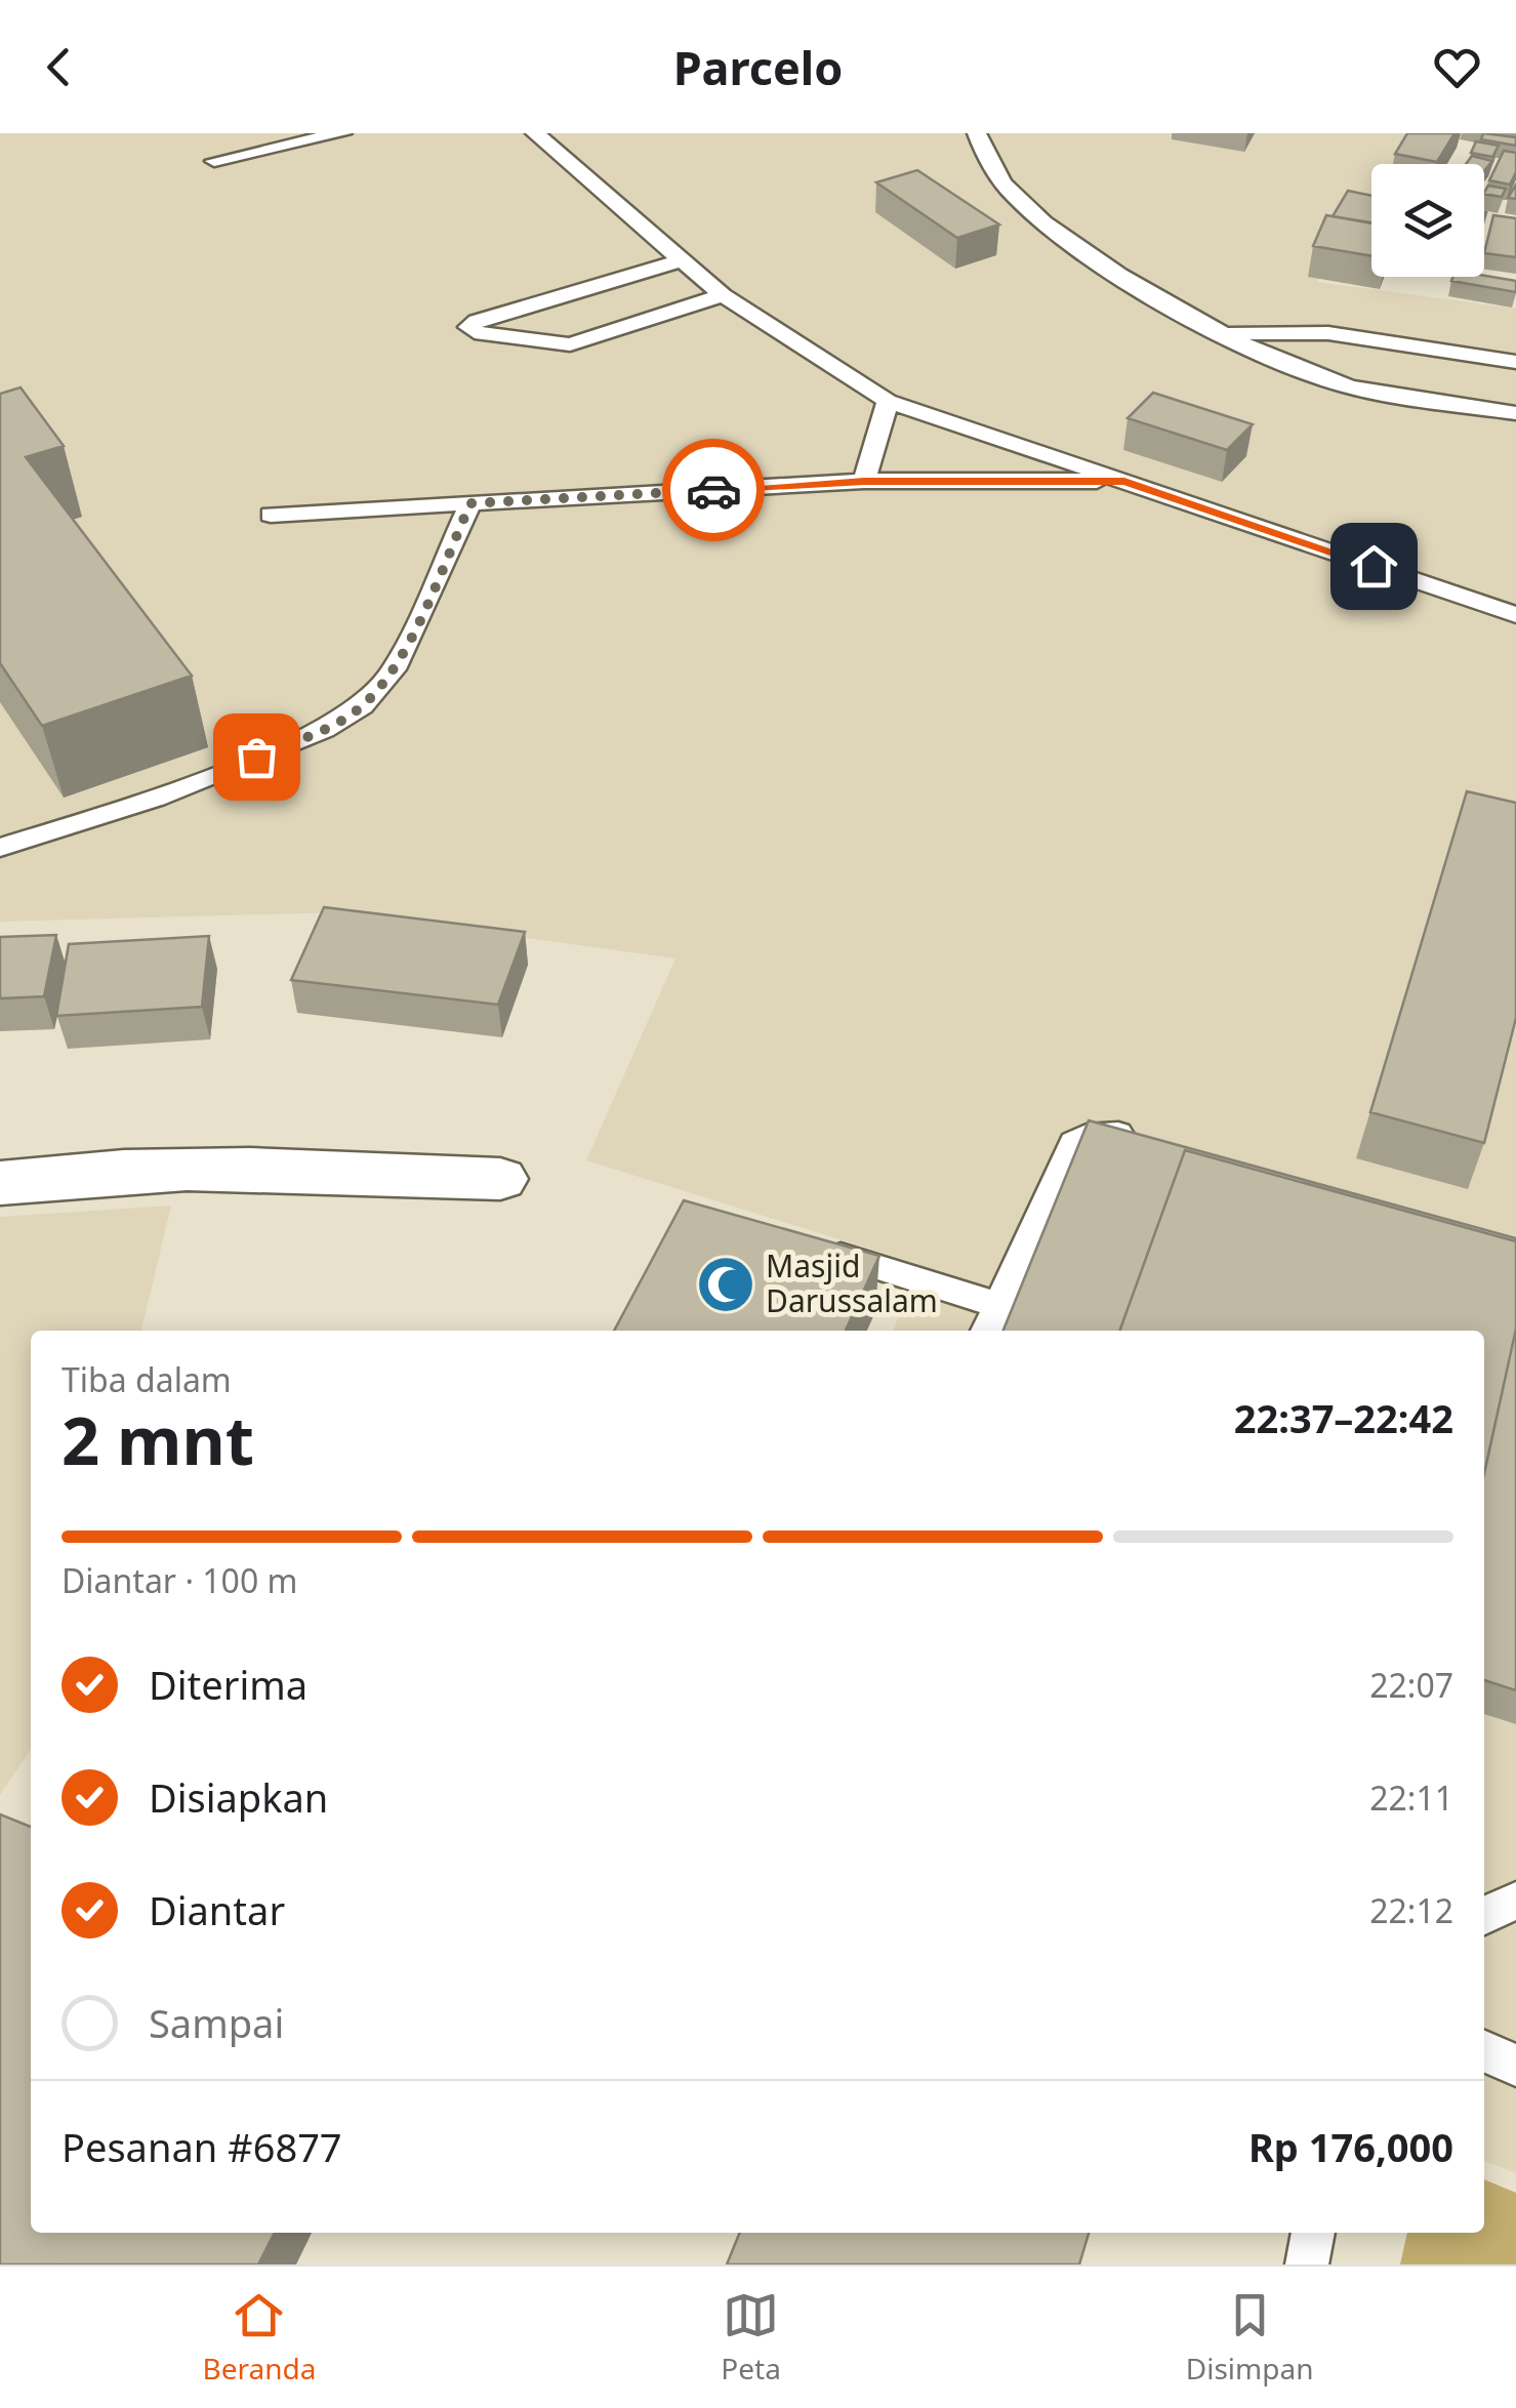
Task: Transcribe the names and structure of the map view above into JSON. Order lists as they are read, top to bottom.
{
  "places": {
    "mosque": ["Masjid Darussalam"]
  },
  "page": {
    "header": "Parcelo",
    "heading": ["2 mnt", "Tiba dalam", "22:37–22:42"],
    "panel": ["Pesanan #6877", "Rp 176,000"],
    "bar": "Diantar · 100 m",
    "list": [
      ["Diterima", "22:07"],
      ["Disiapkan", "22:11"],
      ["Diantar", "22:12"],
      "Sampai"
    ],
    "tabs": ["Beranda", "Peta", "Disimpan"]
  }
}
